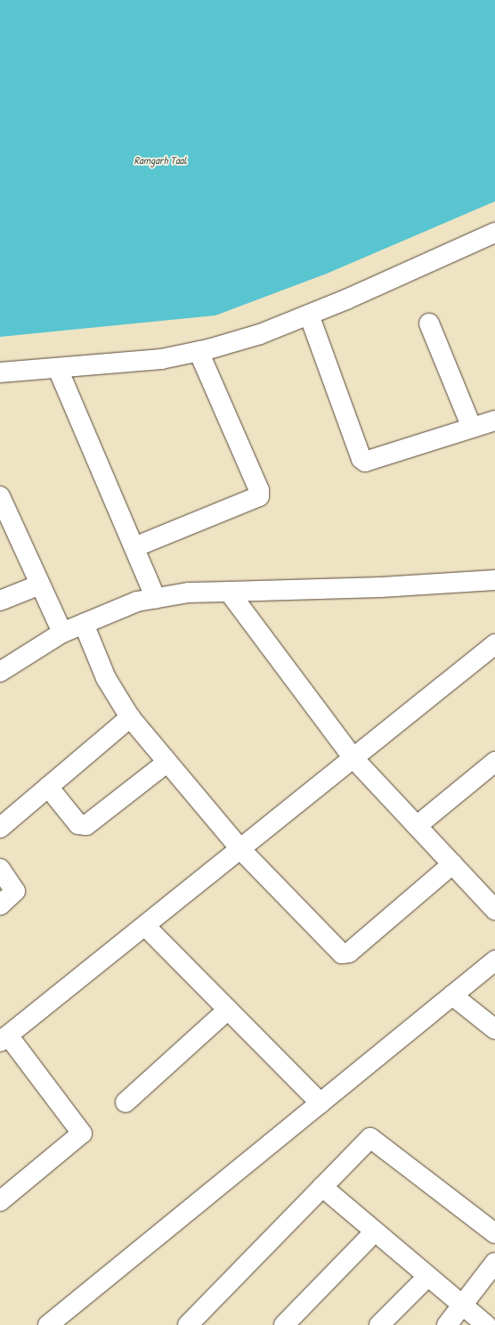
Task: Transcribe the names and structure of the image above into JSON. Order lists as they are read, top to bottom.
{
  "water": ["Ramgarh Taal"]
}
